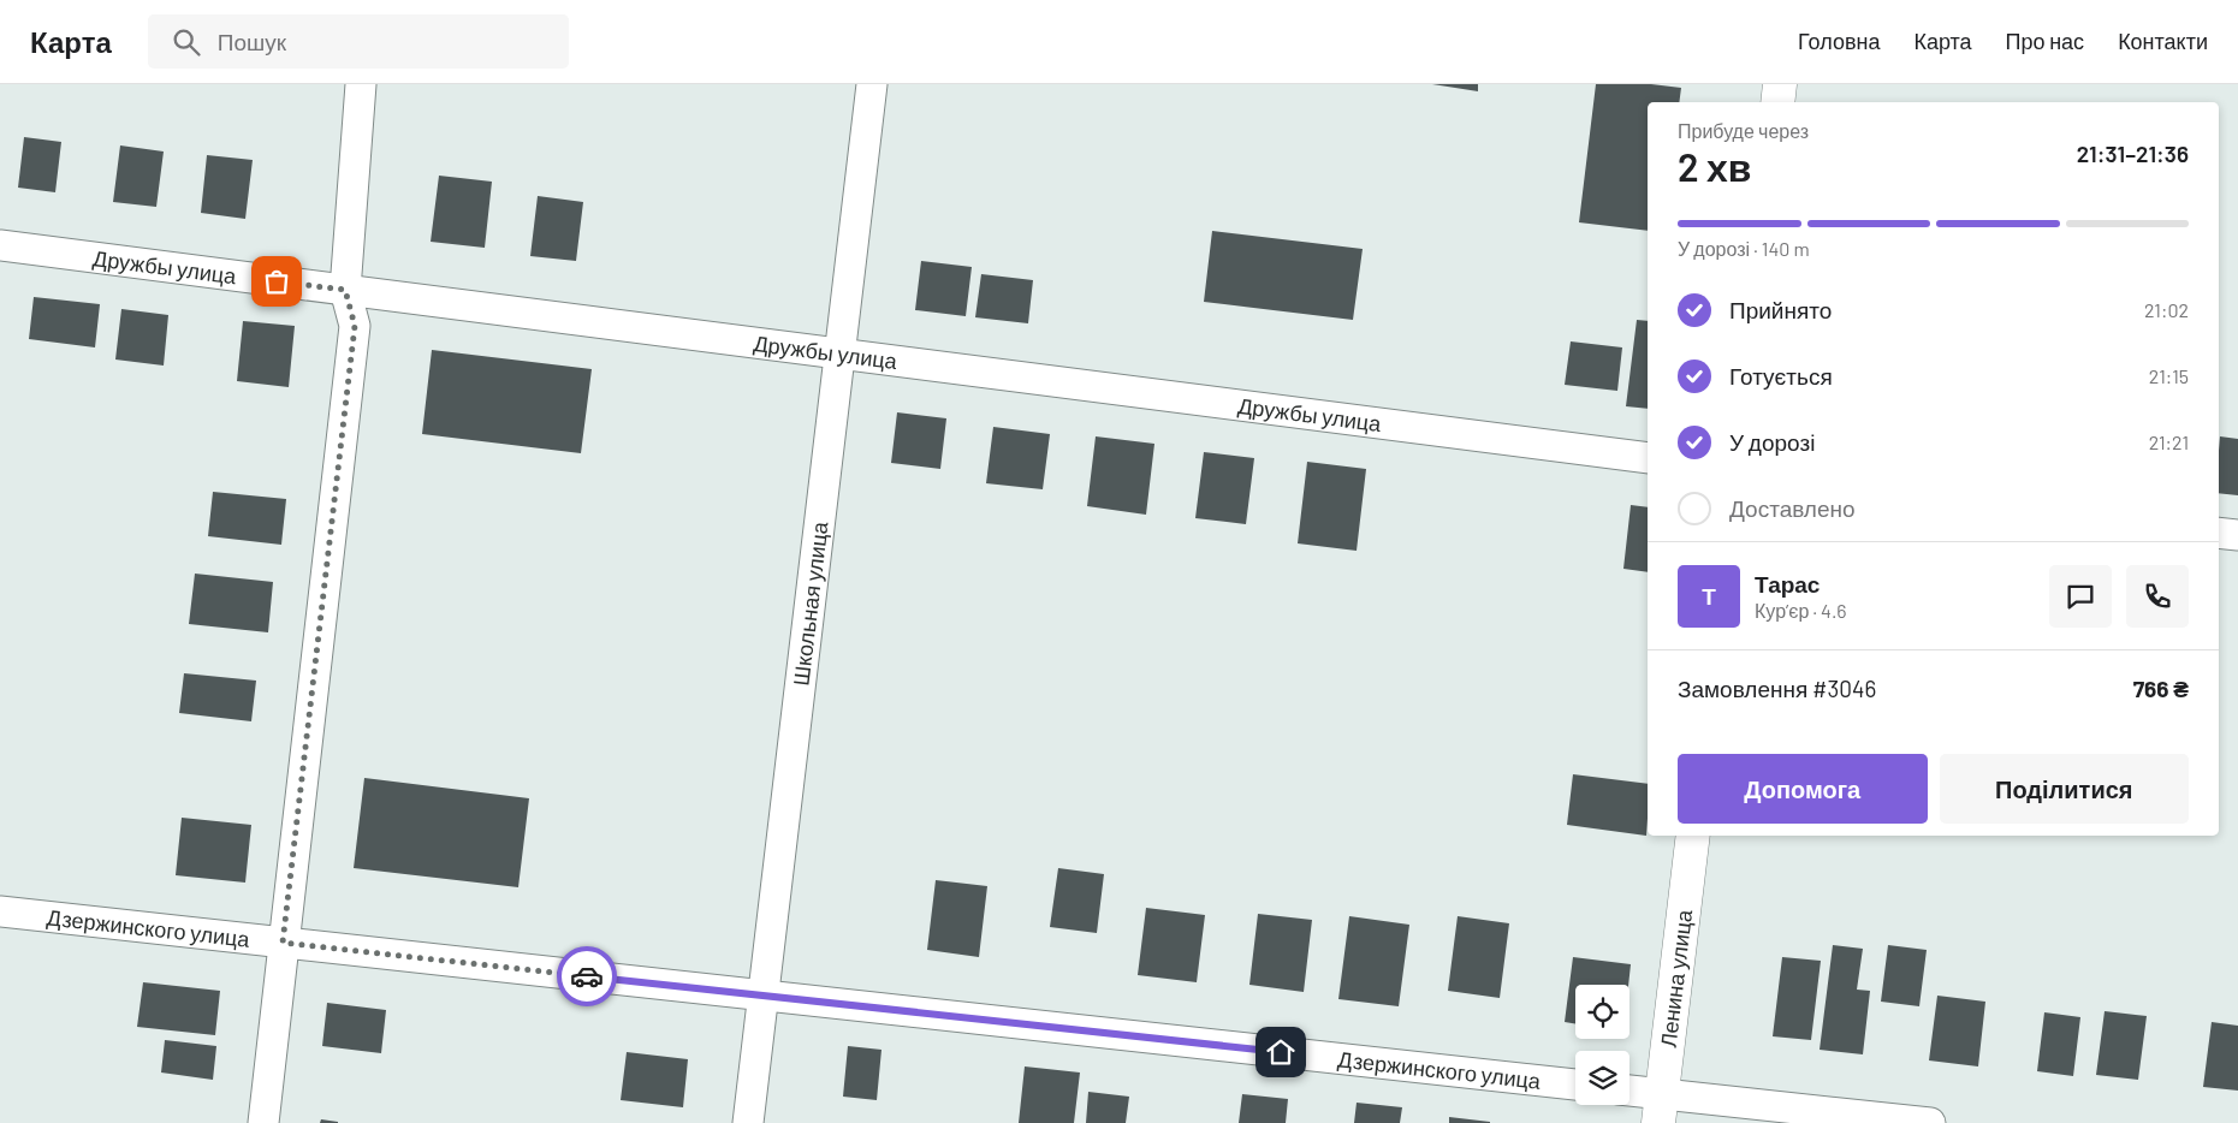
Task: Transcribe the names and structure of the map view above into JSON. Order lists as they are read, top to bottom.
{
  "streets": {
    "street": [
      "Дружбы улица",
      "Школьная улица",
      "Дзержинского улица",
      "Ленина улица"
    ]
  },
  "crossings": [
    ["Дружбы улица", "Школьная улица"],
    ["Школьная улица", "Дзержинского улица"]
  ],
  "page": {
    "header": "Карта",
    "search": "Пошук",
    "nav": [
      "Головна",
      "Карта",
      "Про нас",
      "Контакти"
    ],
    "heading": ["2 хв", "Прибуде через", "21:31–21:36"],
    "panel": [
      "Тарас",
      "Кур’єр · 4.6",
      "Замовлення #3046",
      "766 ₴"
    ],
    "bar": "У дорозі · 140 m",
    "list": [
      ["Прийнято", "21:02"],
      ["Готується", "21:15"],
      ["У дорозі", "21:21"],
      "Доставлено"
    ],
    "round": "Т",
    "buttons": ["Допомога", "Поділитися"]
  }
}
